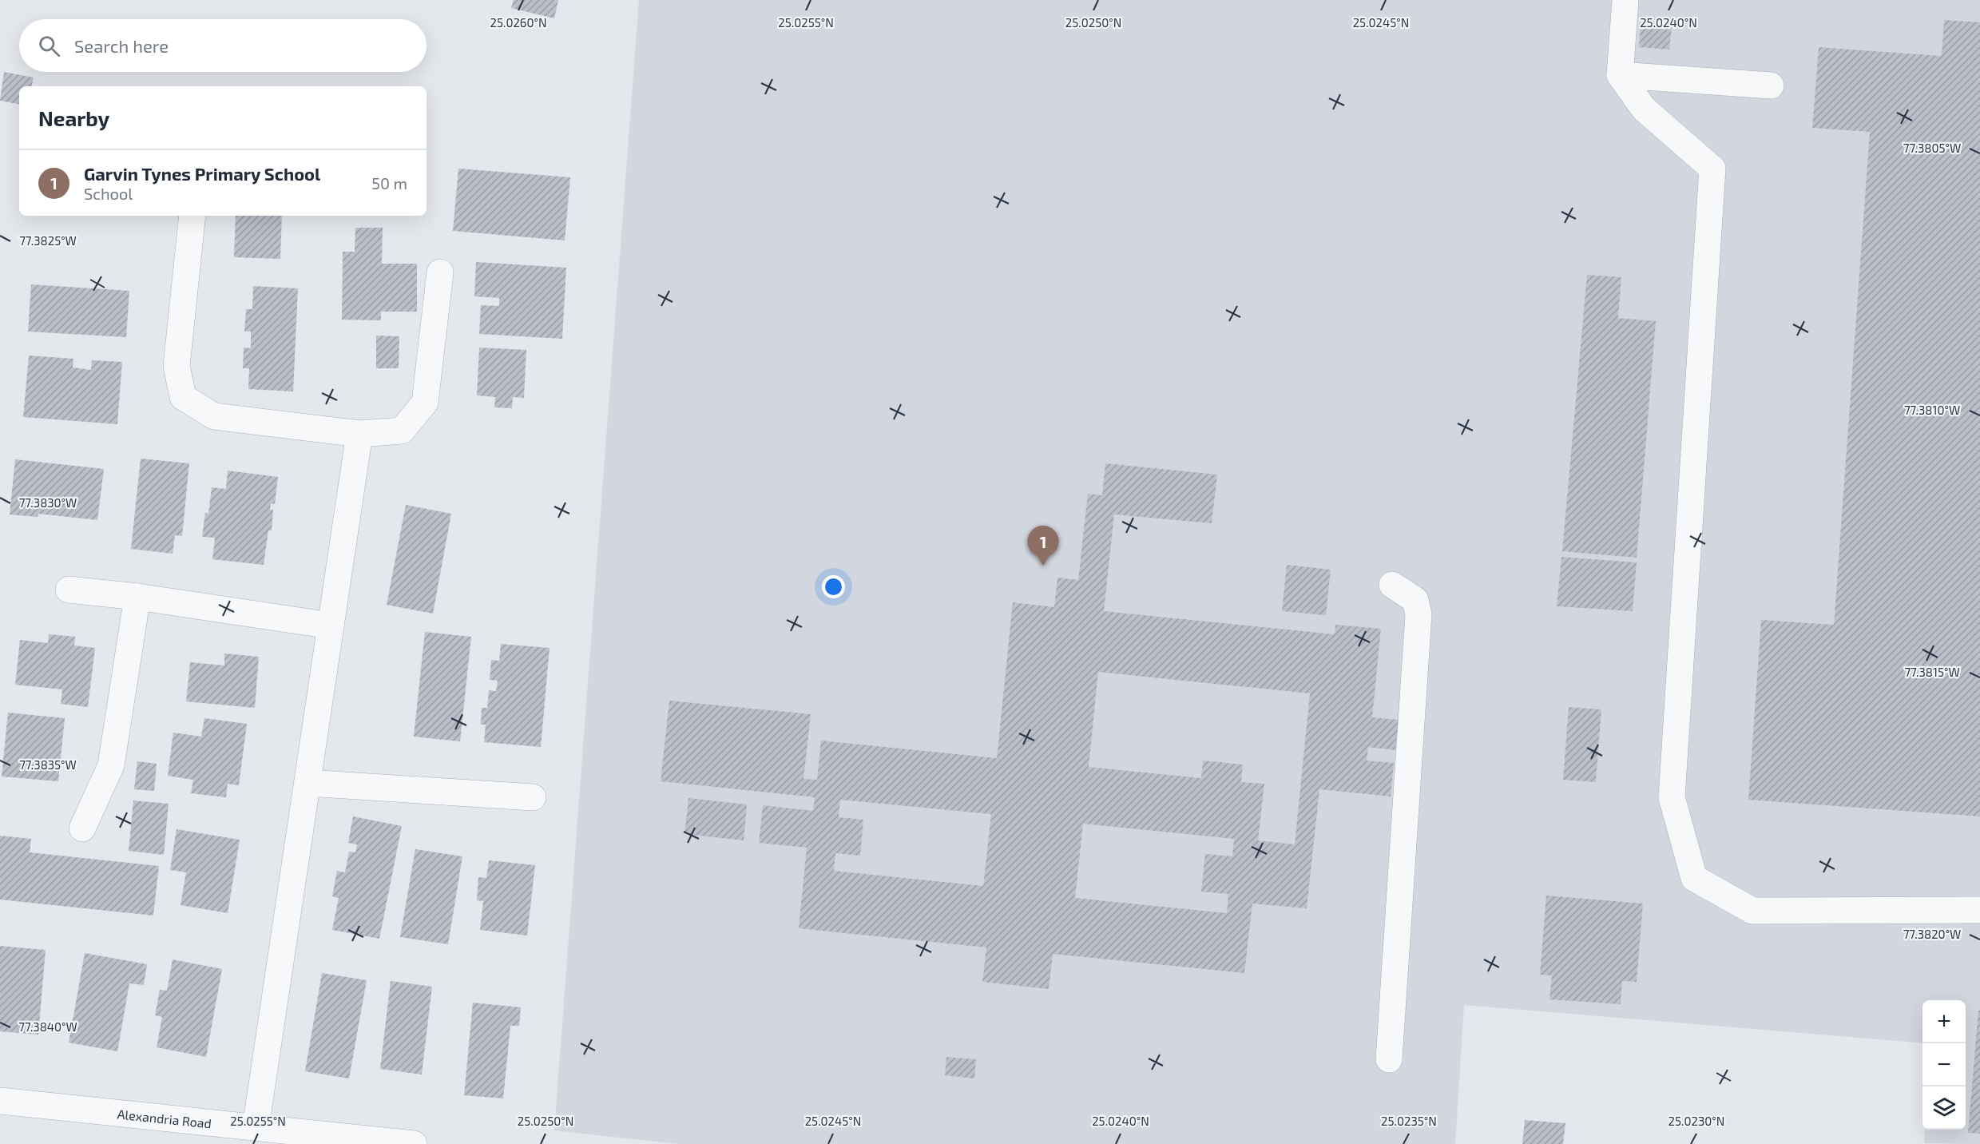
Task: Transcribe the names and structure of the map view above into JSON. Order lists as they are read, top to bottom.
{
  "streets": {
    "street": ["Alexandria Road"]
  },
  "page": {
    "search": "Search here",
    "heading": "Nearby",
    "list": [
      {
        "mark": "1",
        "name": "Garvin Tynes Primary School",
        "note": "School",
        "value": "50 m"
      }
    ],
    "pins": "1",
    "map_buttons": ["+", "−"]
  },
  "coordinates": [
    "25.0260°N",
    "25.0255°N",
    "25.0250°N",
    "25.0245°N",
    "25.0240°N",
    "77.3805°W",
    "77.3825°W",
    "77.3810°W",
    "77.3830°W",
    "77.3815°W",
    "77.3835°W",
    "77.3820°W",
    "77.3840°W",
    "25.0235°N",
    "25.0230°N"
  ]
}
